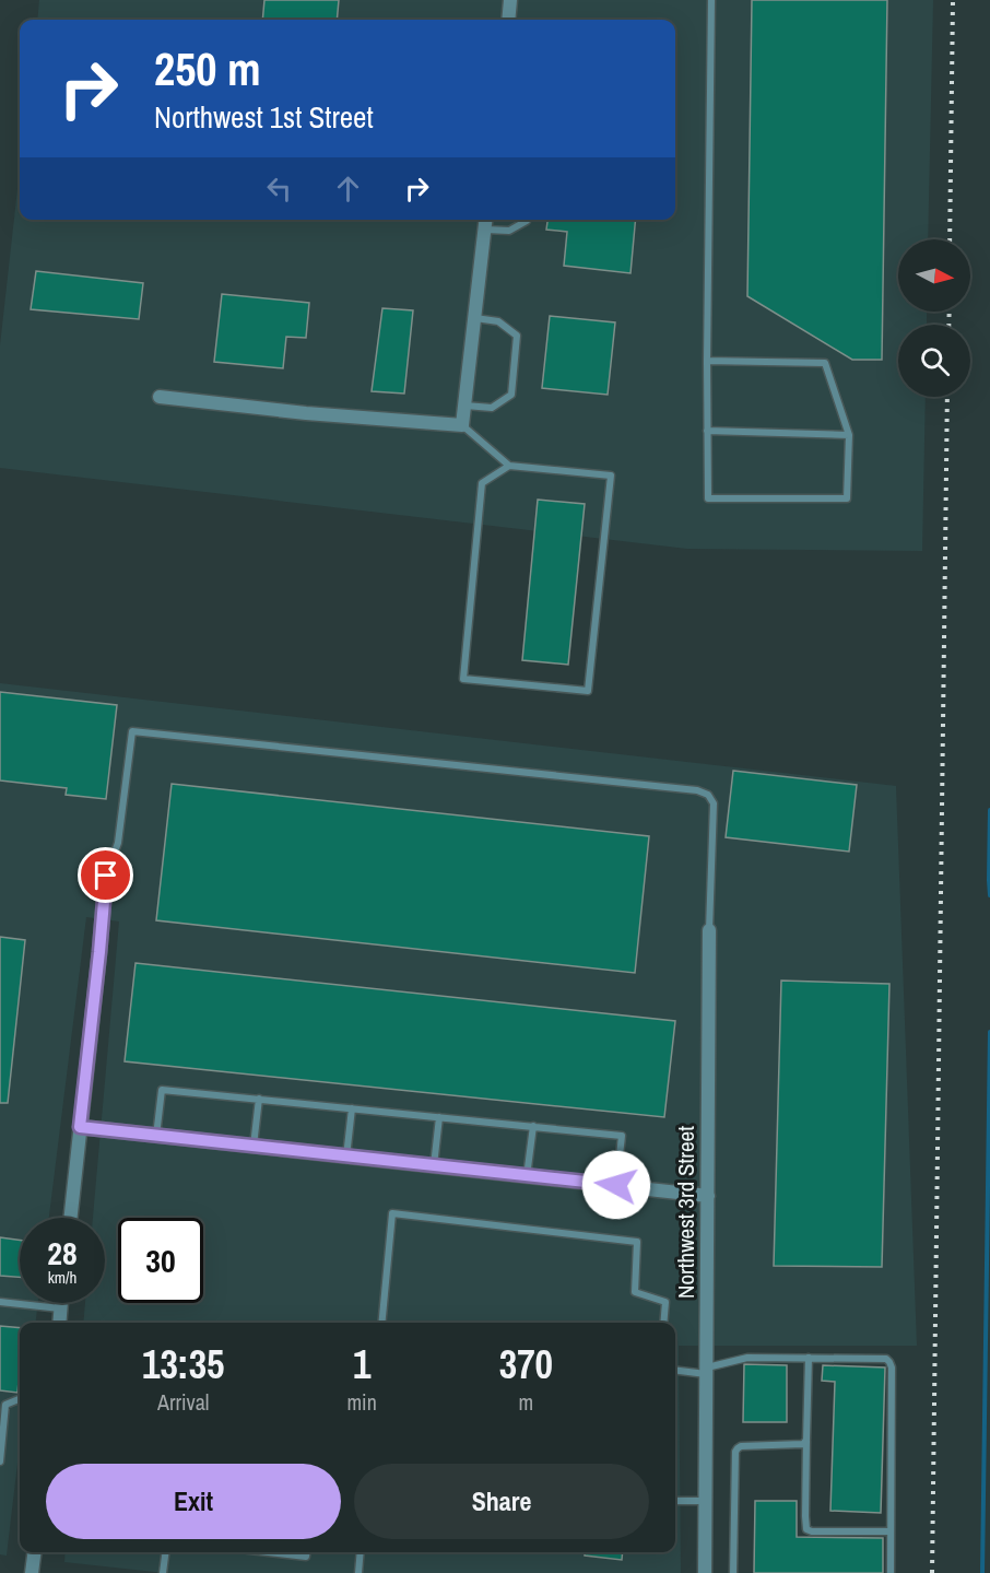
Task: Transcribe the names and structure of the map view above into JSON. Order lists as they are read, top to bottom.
{
  "streets": {
    "street": ["Northwest 3rd Street"]
  },
  "north": "right",
  "page": {
    "turn": ["250 m", "Northwest 1st Street"],
    "speed": "28 km/h",
    "limit": "30",
    "eta": [
      "13:35",
      "Arrival",
      "1",
      "min",
      "370",
      "m"
    ],
    "buttons": ["Exit", "Share"]
  }
}
